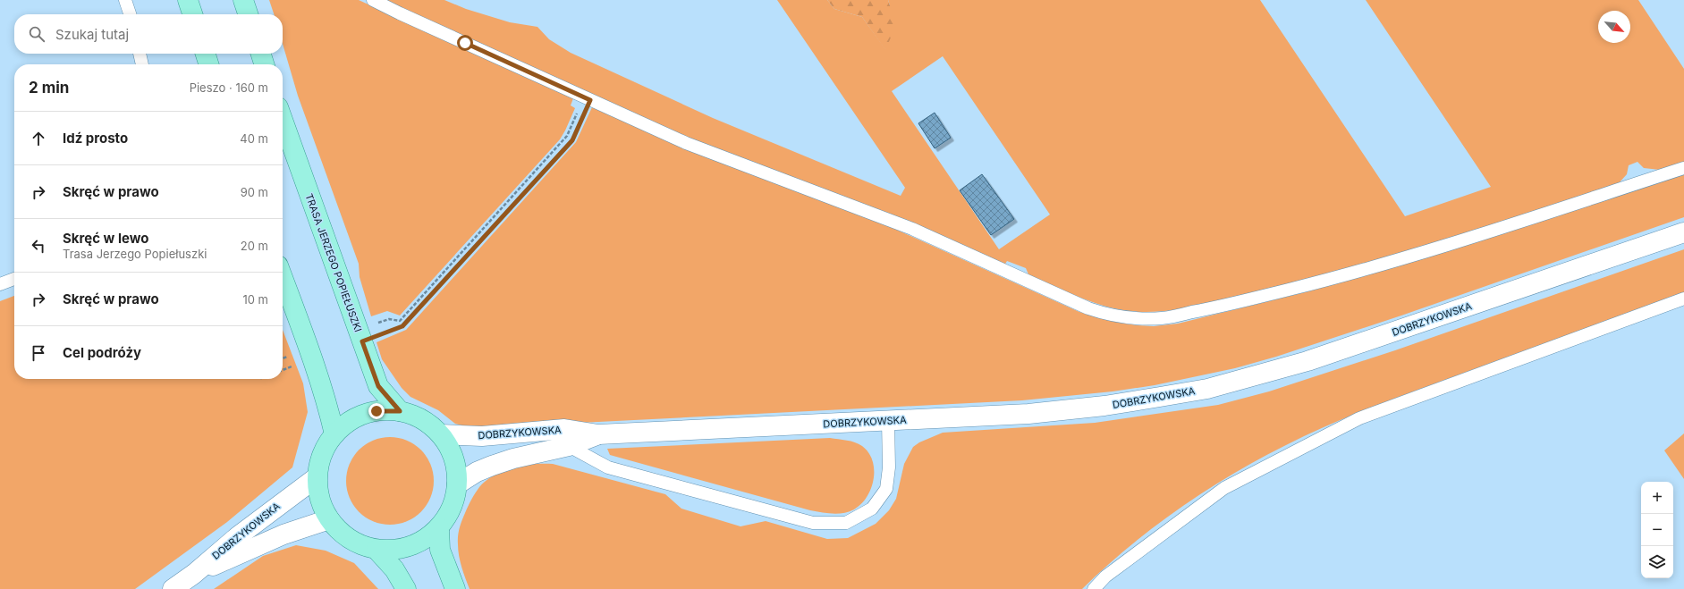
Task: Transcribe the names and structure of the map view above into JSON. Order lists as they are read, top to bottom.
{
  "streets": {
    "main road": ["TRASA JERZEGO POPIEŁUSZKI", "DOBRZYKOWSKA"]
  },
  "north": "bottom right",
  "page": {
    "search": "Szukaj tutaj",
    "heading": ["2 min", "Pieszo · 160 m"],
    "list": [
      ["Idź prosto", "40 m"],
      ["Skręć w prawo", "90 m"],
      ["Skręć w lewo", "Trasa Jerzego Popiełuszki", "20 m"],
      ["Skręć w prawo", "10 m"],
      "Cel podróży"
    ],
    "map_buttons": ["+", "−"]
  }
}
